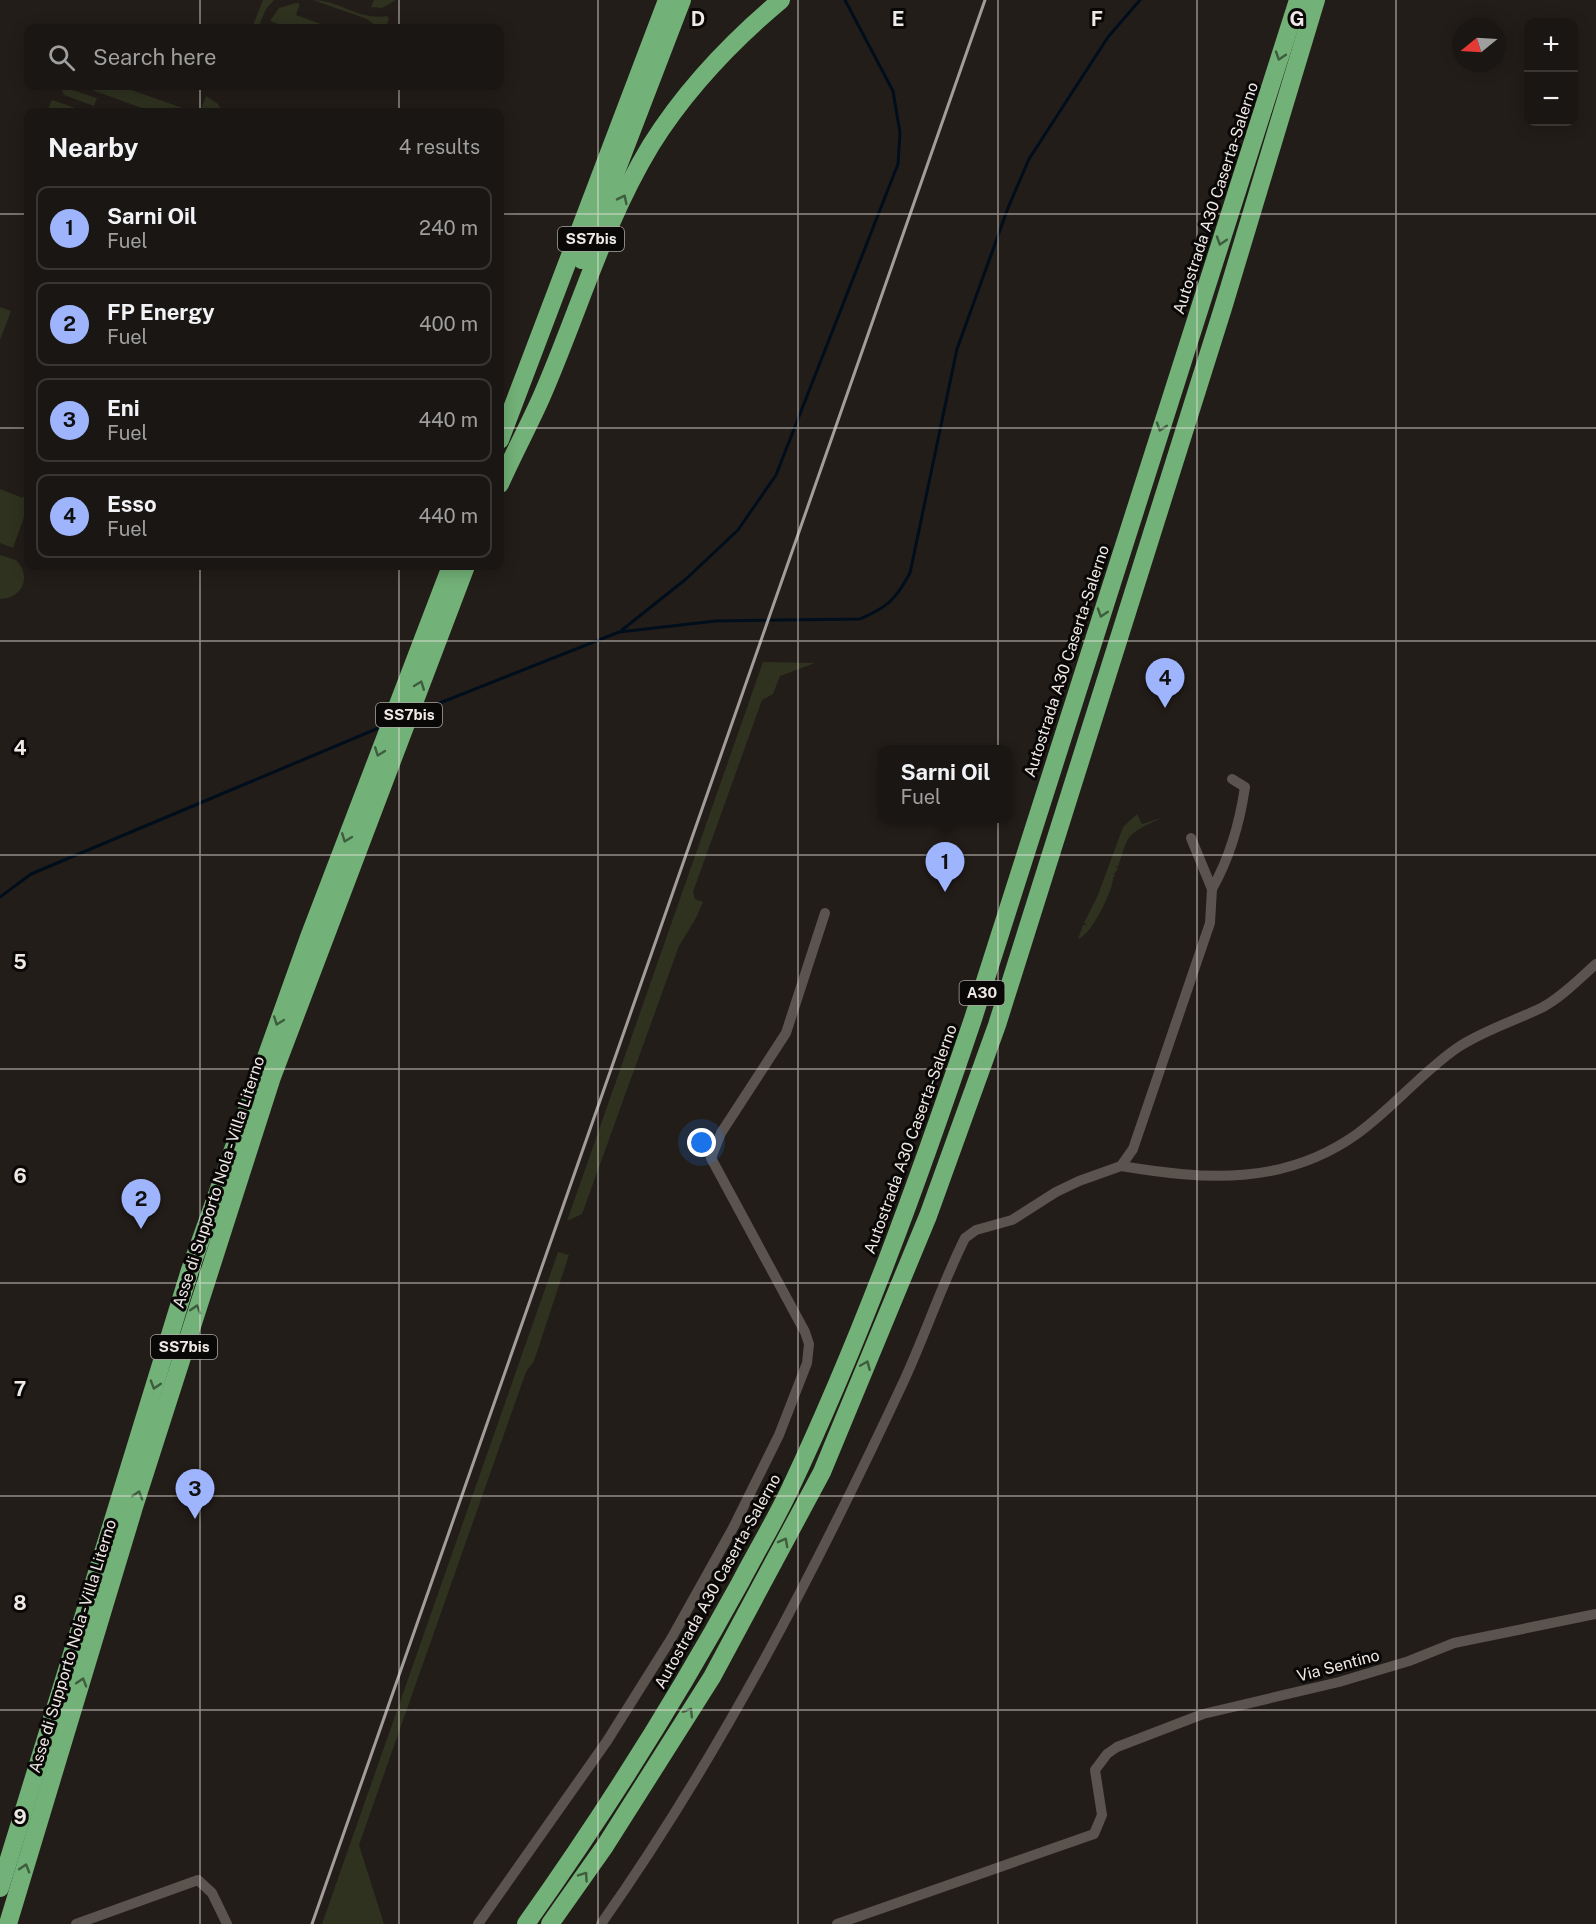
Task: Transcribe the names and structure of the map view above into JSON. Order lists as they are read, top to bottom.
{
  "streets": {
    "highway": [
      "Autostrada A30 Caserta-Salerno",
      "SS7bis",
      "A30",
      "Asse di Supporto Nola - Villa Literno"
    ],
    "street": ["Via Sentino"]
  },
  "north": "left",
  "page": {
    "map_buttons": ["+", "−"],
    "search": "Search here",
    "heading": ["Nearby", "4 results"],
    "list": [
      {
        "mark": "1",
        "name": "Sarni Oil",
        "note": "Fuel",
        "value": "240 m"
      },
      {
        "mark": "2",
        "name": "FP Energy",
        "note": "Fuel",
        "value": "400 m"
      },
      {
        "mark": "3",
        "name": "Eni",
        "note": "Fuel",
        "value": "440 m"
      },
      {
        "mark": "4",
        "name": "Esso",
        "note": "Fuel",
        "value": "440 m"
      }
    ],
    "pins": [
      "4",
      "1",
      "2",
      "3"
    ],
    "popup": ["Sarni Oil", "Fuel"]
  },
  "grid": {
    "columns": [
      "D",
      "E",
      "F",
      "G"
    ],
    "rows": [
      "4",
      "5",
      "6",
      "7",
      "8",
      "9"
    ]
  }
}
